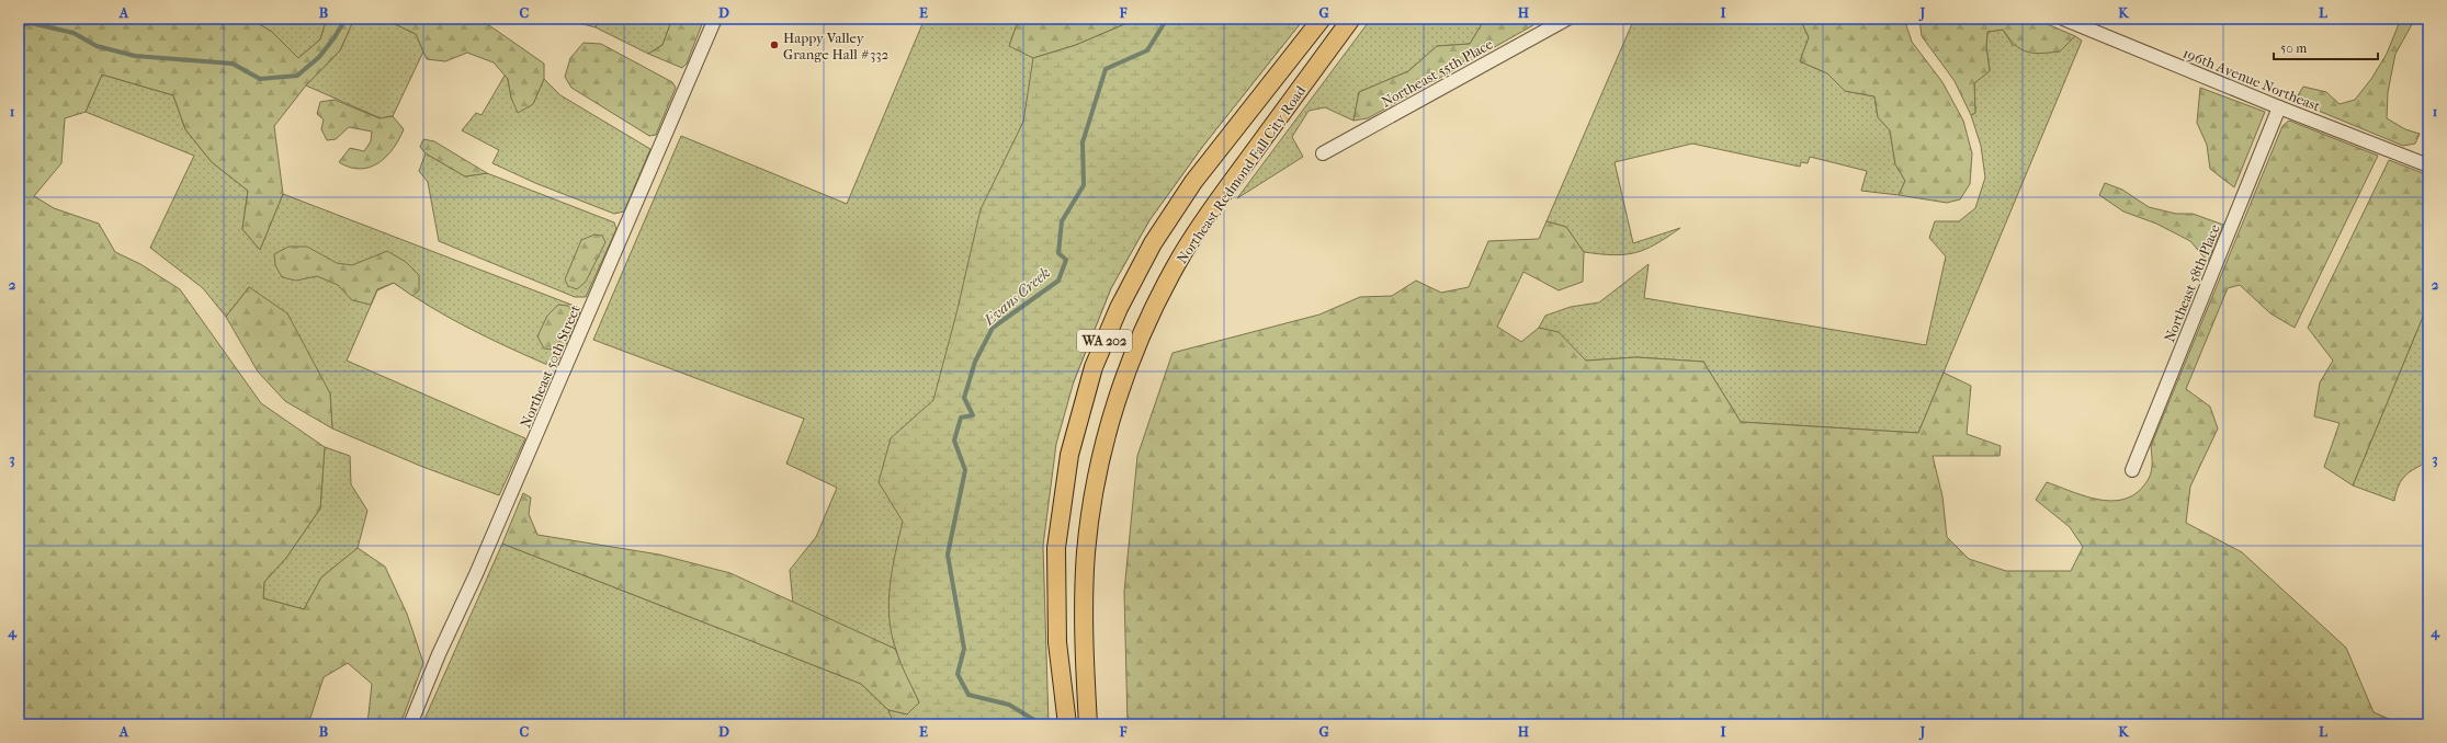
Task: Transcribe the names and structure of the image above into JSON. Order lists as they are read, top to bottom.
{
  "streets": {
    "main road": ["Northeast Redmond Fall City Road", "WA 202"],
    "street": [
      "Northeast 55th Place",
      "196th Avenue Northeast",
      "Northeast 58th Place",
      "Northeast 50th Street"
    ]
  },
  "crossings": [
    ["196th Avenue Northeast", "Northeast 58th Place"]
  ],
  "water": ["Evans Creek"],
  "places": ["Happy Valley Grange Hall #332"],
  "scale_bar": "50 m",
  "grid": {
    "columns": [
      "A",
      "B",
      "C",
      "D",
      "E",
      "F",
      "G",
      "H",
      "I",
      "J",
      "K",
      "L"
    ],
    "rows": [
      "1",
      "2",
      "3",
      "4"
    ]
  }
}
